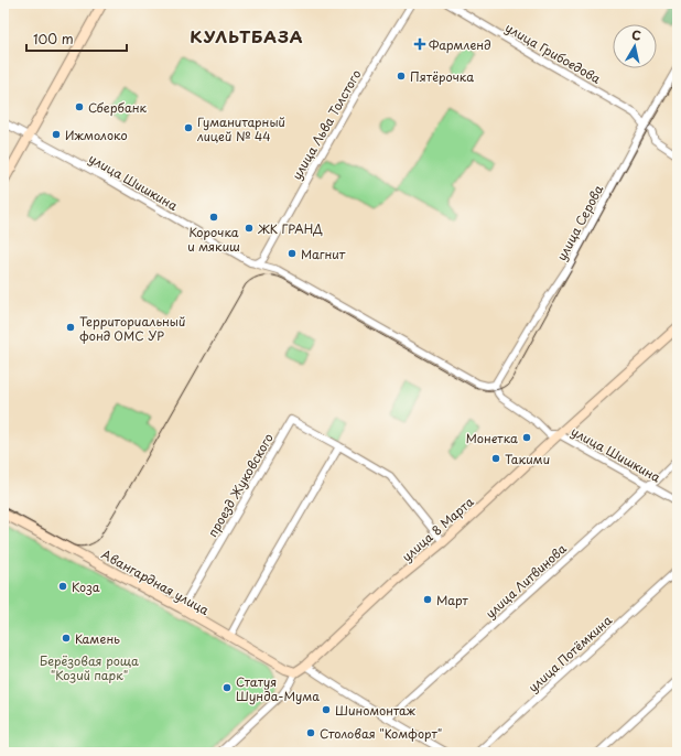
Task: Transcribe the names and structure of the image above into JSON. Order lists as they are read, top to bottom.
{
  "streets": {
    "street": [
      "улица Грибоедова",
      "улица Льва Толстого",
      "улица Шишкина",
      "улица Серова",
      "проезд Жуковского",
      "улица 8 Марта",
      "улица Литвинова",
      "Авангардная улица",
      "улица Потёмкина"
    ]
  },
  "crossings": [
    ["улица Грибоедова", "улица Серова"],
    ["улица Льва Толстого", "улица Шишкина"],
    ["улица Шишкина", "улица Серова"],
    ["улица Шишкина", "улица 8 Марта"],
    ["улица Шишкина", "улица Литвинова"],
    ["проезд Жуковского", "улица 8 Марта"],
    ["проезд Жуковского", "Авангардная улица"],
    ["улица 8 Марта", "Авангардная улица"]
  ],
  "districts": ["КУЛЬТБАЗА"],
  "parks": ["Берёзовая роща \"Козий парк\""],
  "places": {
    "health": ["Фармленд"],
    "other": [
      "Пятёрочка",
      "Сбербанк",
      "Гуманитарный лицей № 44",
      "Ижмолоко",
      "Корочка и мякиш",
      "ЖК ГРАНД",
      "Магнит",
      "Территориальный фонд ОМС УР",
      "Монетка",
      "Такими",
      "Коза",
      "Март",
      "Камень",
      "Статуя Шунда-Мума",
      "Шиномонтаж",
      "Столовая \"Комфорт\""
    ]
  },
  "scale_bar": "100 m",
  "north": "top"
}
